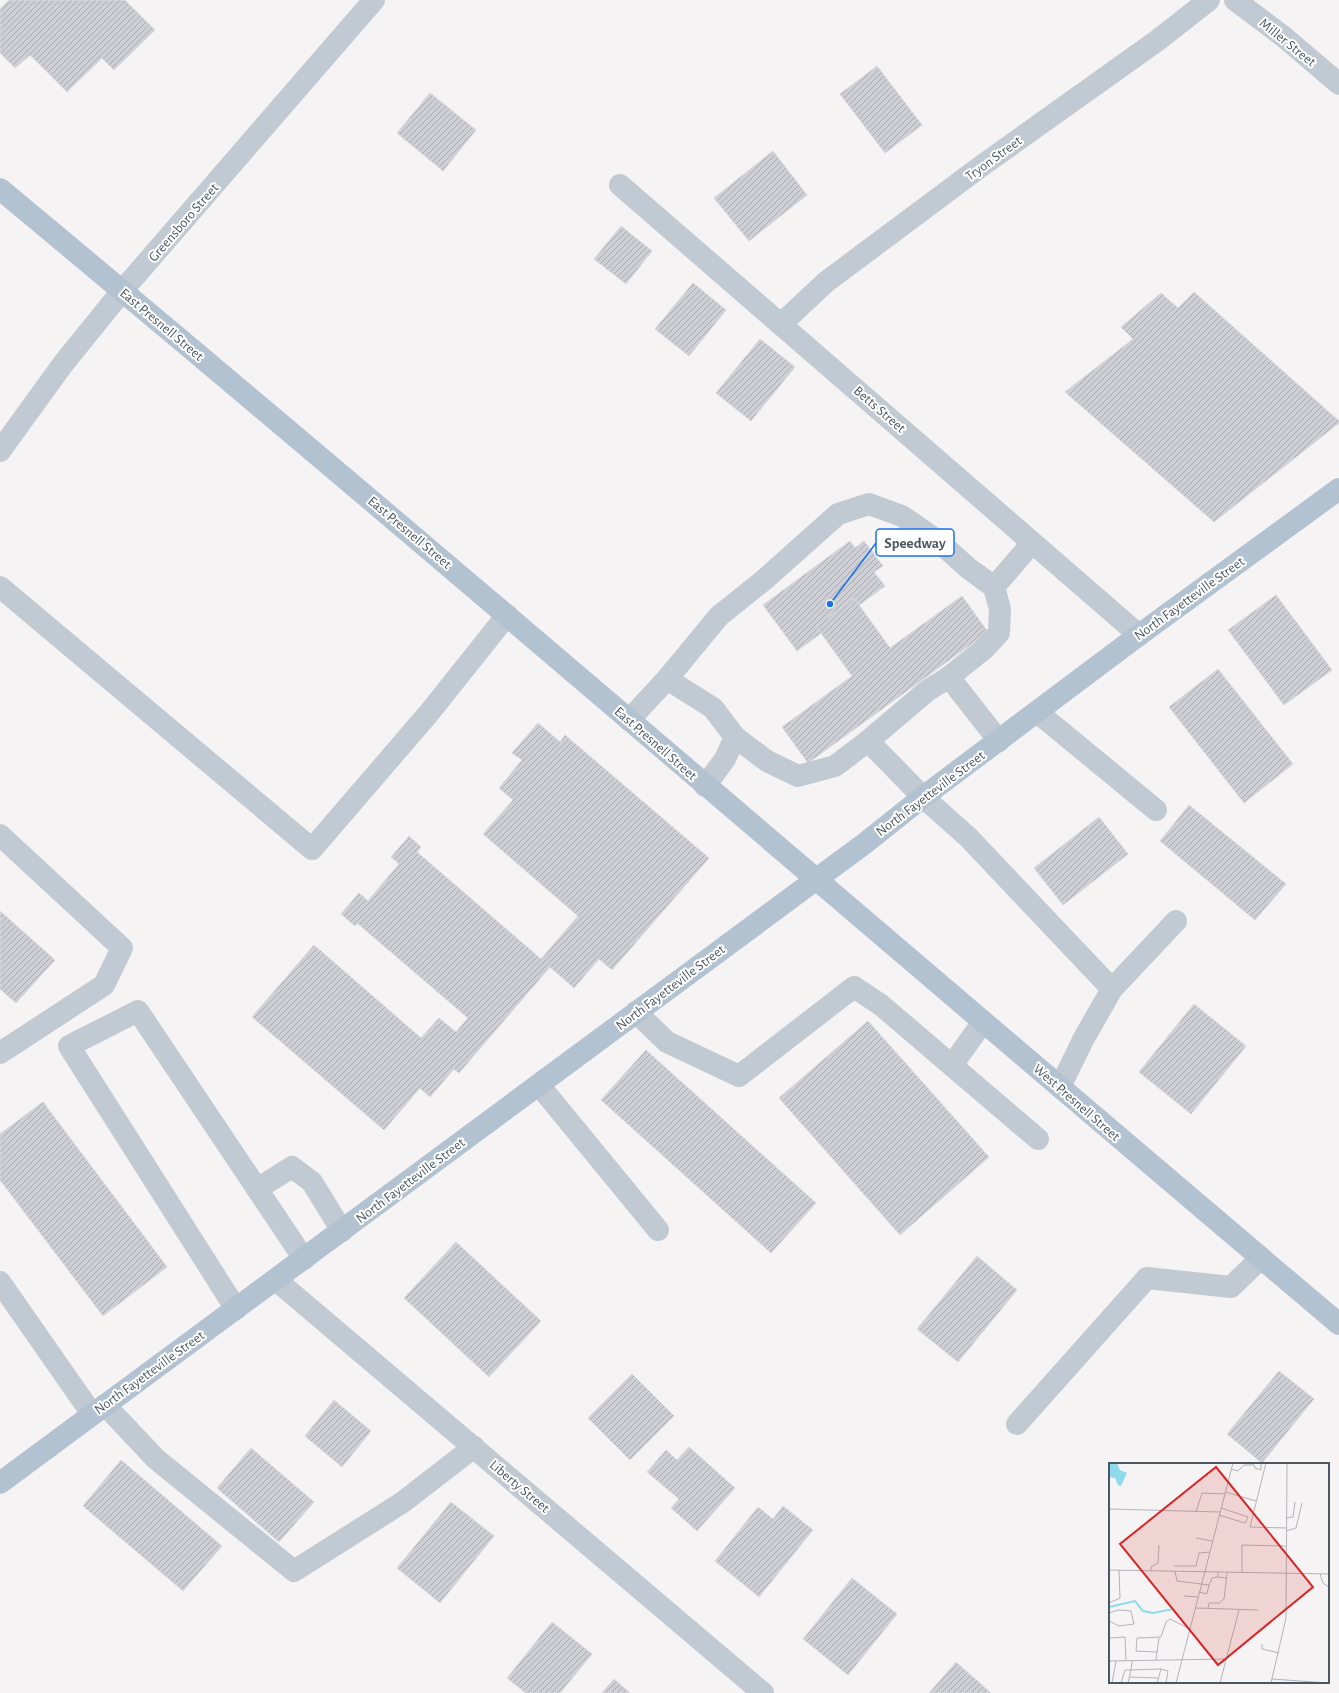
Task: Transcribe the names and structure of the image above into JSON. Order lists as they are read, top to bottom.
{
  "streets": {
    "main road": ["East Presnell Street", "North Fayetteville Street", "West Presnell Street"],
    "street": [
      "Miller Street",
      "Tryon Street",
      "Greensboro Street",
      "Betts Street",
      "Liberty Street"
    ]
  },
  "crossings": [
    ["Tryon Street", "Betts Street"],
    ["Greensboro Street", "East Presnell Street"],
    ["East Presnell Street", "North Fayetteville Street"],
    ["East Presnell Street", "West Presnell Street"],
    ["Betts Street", "North Fayetteville Street"],
    ["North Fayetteville Street", "West Presnell Street"],
    ["North Fayetteville Street", "Liberty Street"]
  ],
  "places": ["Speedway"]
}
